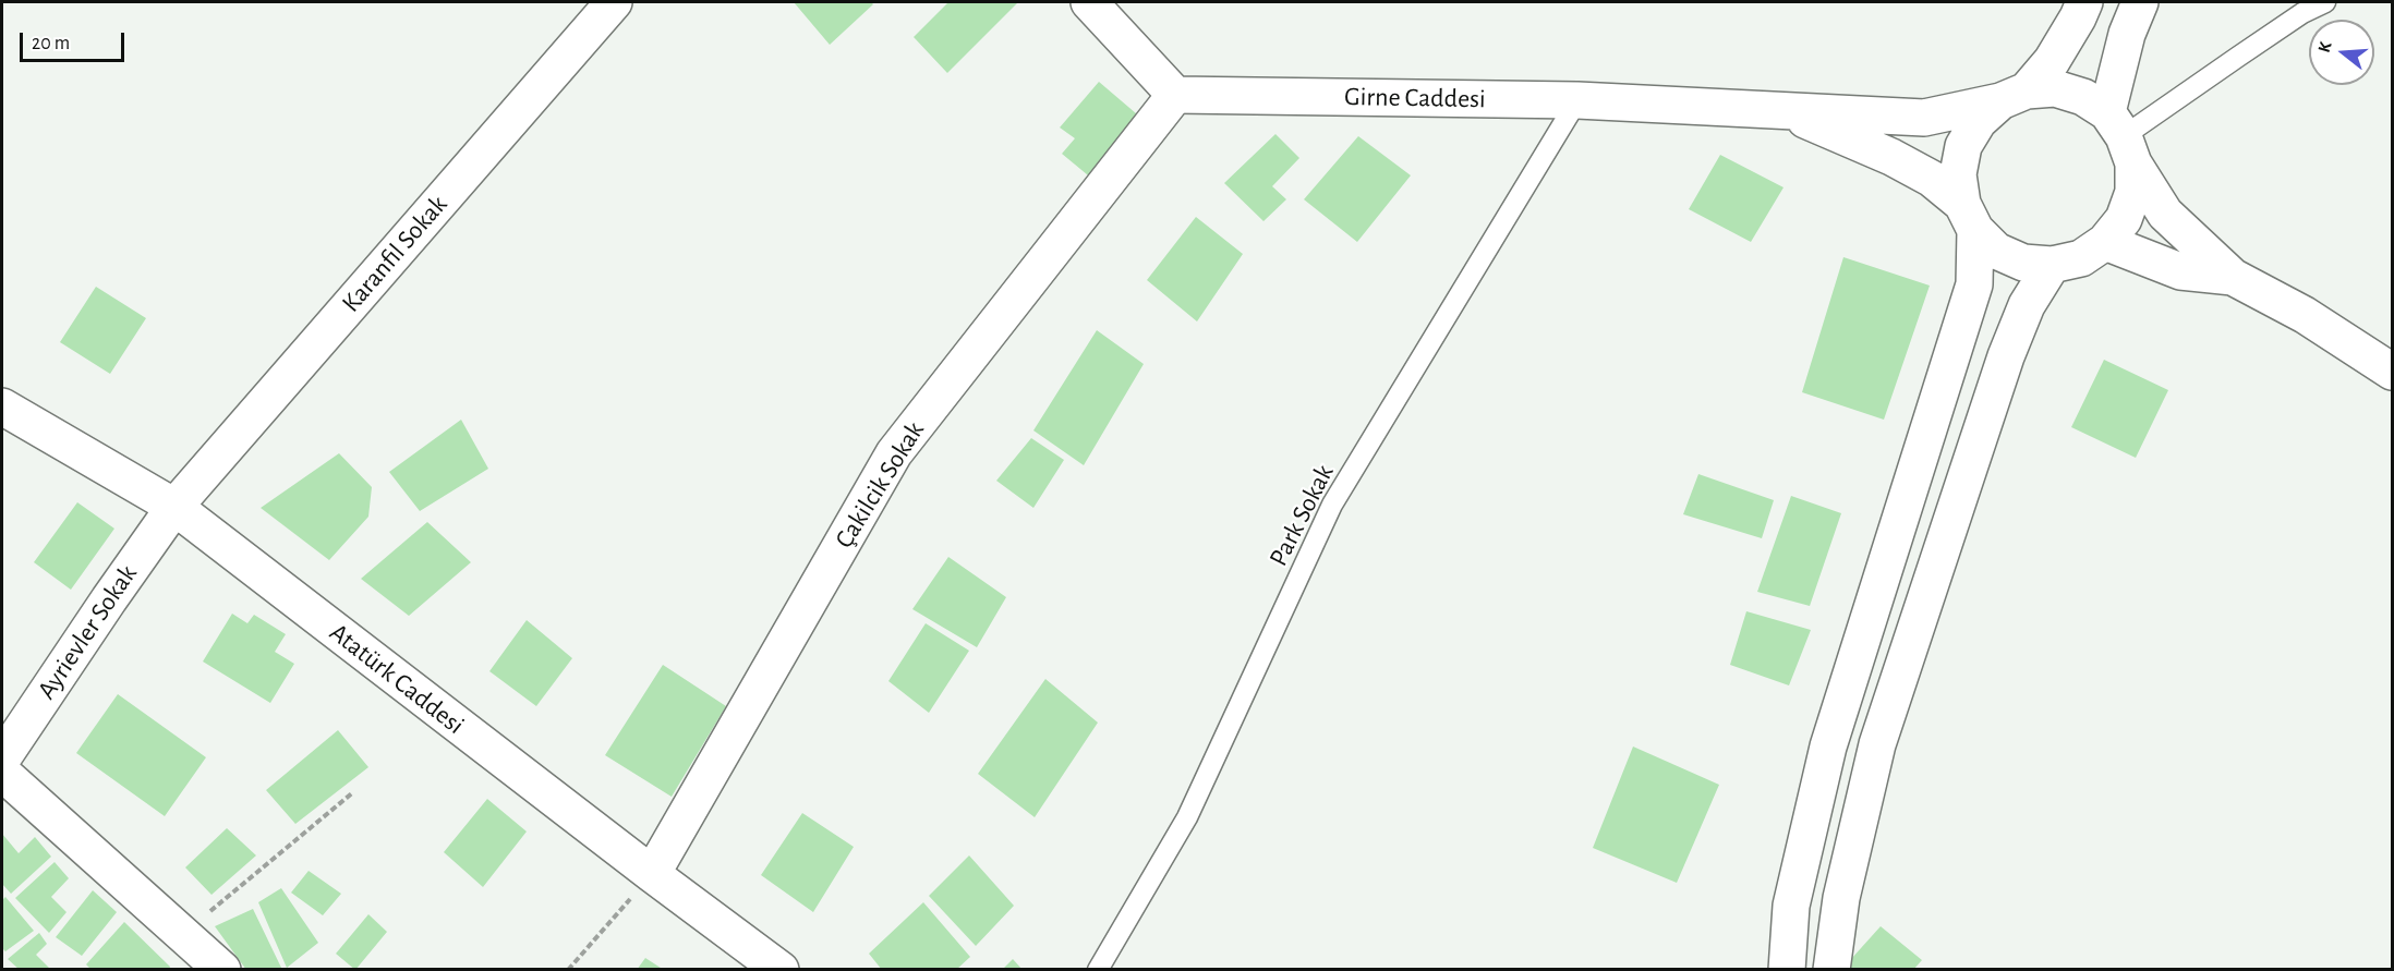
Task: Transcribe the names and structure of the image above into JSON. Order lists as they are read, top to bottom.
{
  "streets": {
    "street": [
      "Girne Caddesi",
      "Karanfil Sokak",
      "Çakilcik Sokak",
      "Ayrievler Sokak",
      "Atatürk Caddesi"
    ],
    "lane": ["Park Sokak"]
  },
  "crossings": [
    ["Girne Caddesi", "Çakilcik Sokak"],
    ["Girne Caddesi", "Park Sokak"],
    ["Karanfil Sokak", "Ayrievler Sokak"],
    ["Karanfil Sokak", "Atatürk Caddesi"],
    ["Çakilcik Sokak", "Atatürk Caddesi"],
    ["Ayrievler Sokak", "Atatürk Caddesi"]
  ],
  "scale_bar": "20 m",
  "north": "left"
}
